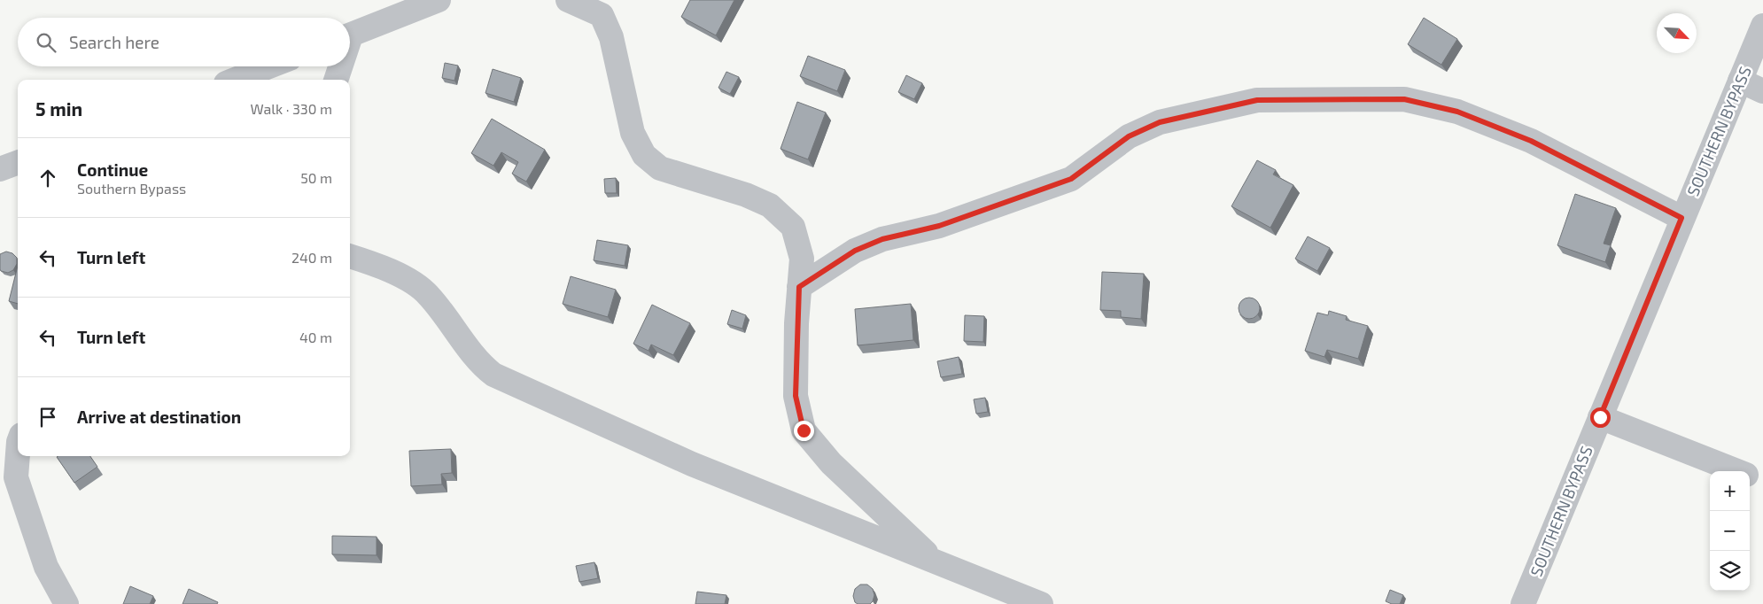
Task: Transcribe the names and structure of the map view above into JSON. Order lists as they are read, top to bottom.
{
  "streets": {
    "street": ["SOUTHERN BYPASS"]
  },
  "north": "bottom right",
  "page": {
    "search": "Search here",
    "heading": ["5 min", "Walk · 330 m"],
    "list": [
      ["Continue", "Southern Bypass", "50 m"],
      ["Turn left", "240 m"],
      ["Turn left", "40 m"],
      "Arrive at destination"
    ],
    "map_buttons": ["+", "−"]
  }
}
